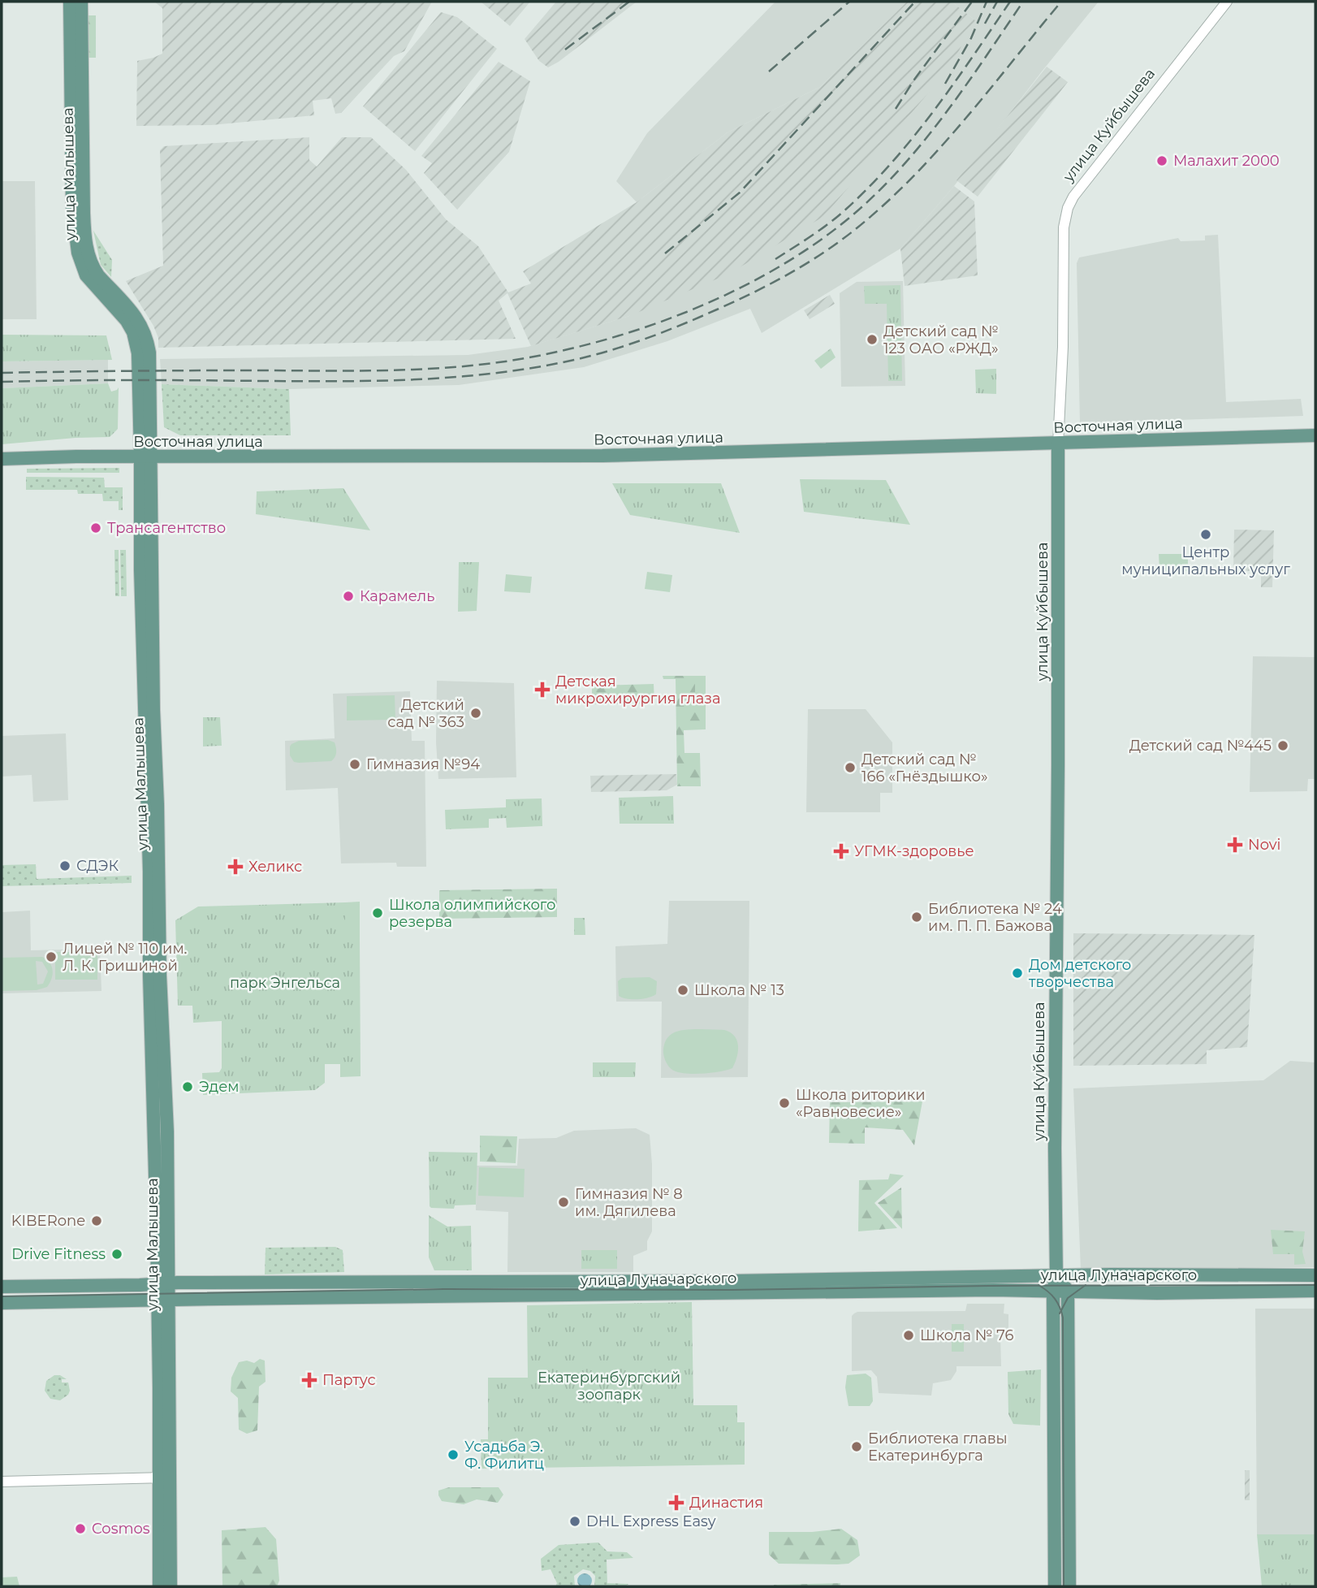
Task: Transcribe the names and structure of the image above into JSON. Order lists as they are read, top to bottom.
{
  "streets": {
    "main road": [
      "улица Куйбышева",
      "улица Малышева",
      "Восточная улица",
      "улица Луначарского"
    ]
  },
  "crossings": [
    ["улица Куйбышева", "Восточная улица"],
    ["улица Куйбышева", "улица Луначарского"],
    ["улица Малышева", "Восточная улица"],
    ["улица Малышева", "улица Луначарского"]
  ],
  "parks": ["парк Энгельса", "Екатеринбургский зоопарк"],
  "places": {
    "other": [
      "Малахит 2000",
      "Детский сад № 123 ОАО «РЖД»",
      "Трансагентство",
      "Центр муниципальных услуг",
      "Карамель",
      "Детский сад № 363",
      "Детский сад №445",
      "Гимназия №94",
      "Детский сад № 166 «Гнёздышко»",
      "СДЭК",
      "Школа олимпийского резерва",
      "Библиотека № 24 им. П. П. Бажова",
      "Лицей № 110 им. Л. К. Гришиной",
      "Дом детского творчества",
      "Школа № 13",
      "Эдем",
      "Школа риторики «Равновесие»",
      "Гимназия № 8 им. Дягилева",
      "KIBERone",
      "Drive Fitness",
      "Школа № 76",
      "Библиотека главы Екатеринбурга",
      "Усадьба Э. Ф. Филитц",
      "DHL Express Easy",
      "Cosmos"
    ],
    "health": [
      "Детская микрохирургия глаза",
      "Novi",
      "УГМК-здоровье",
      "Хеликс",
      "Партус",
      "Династия"
    ]
  }
}
